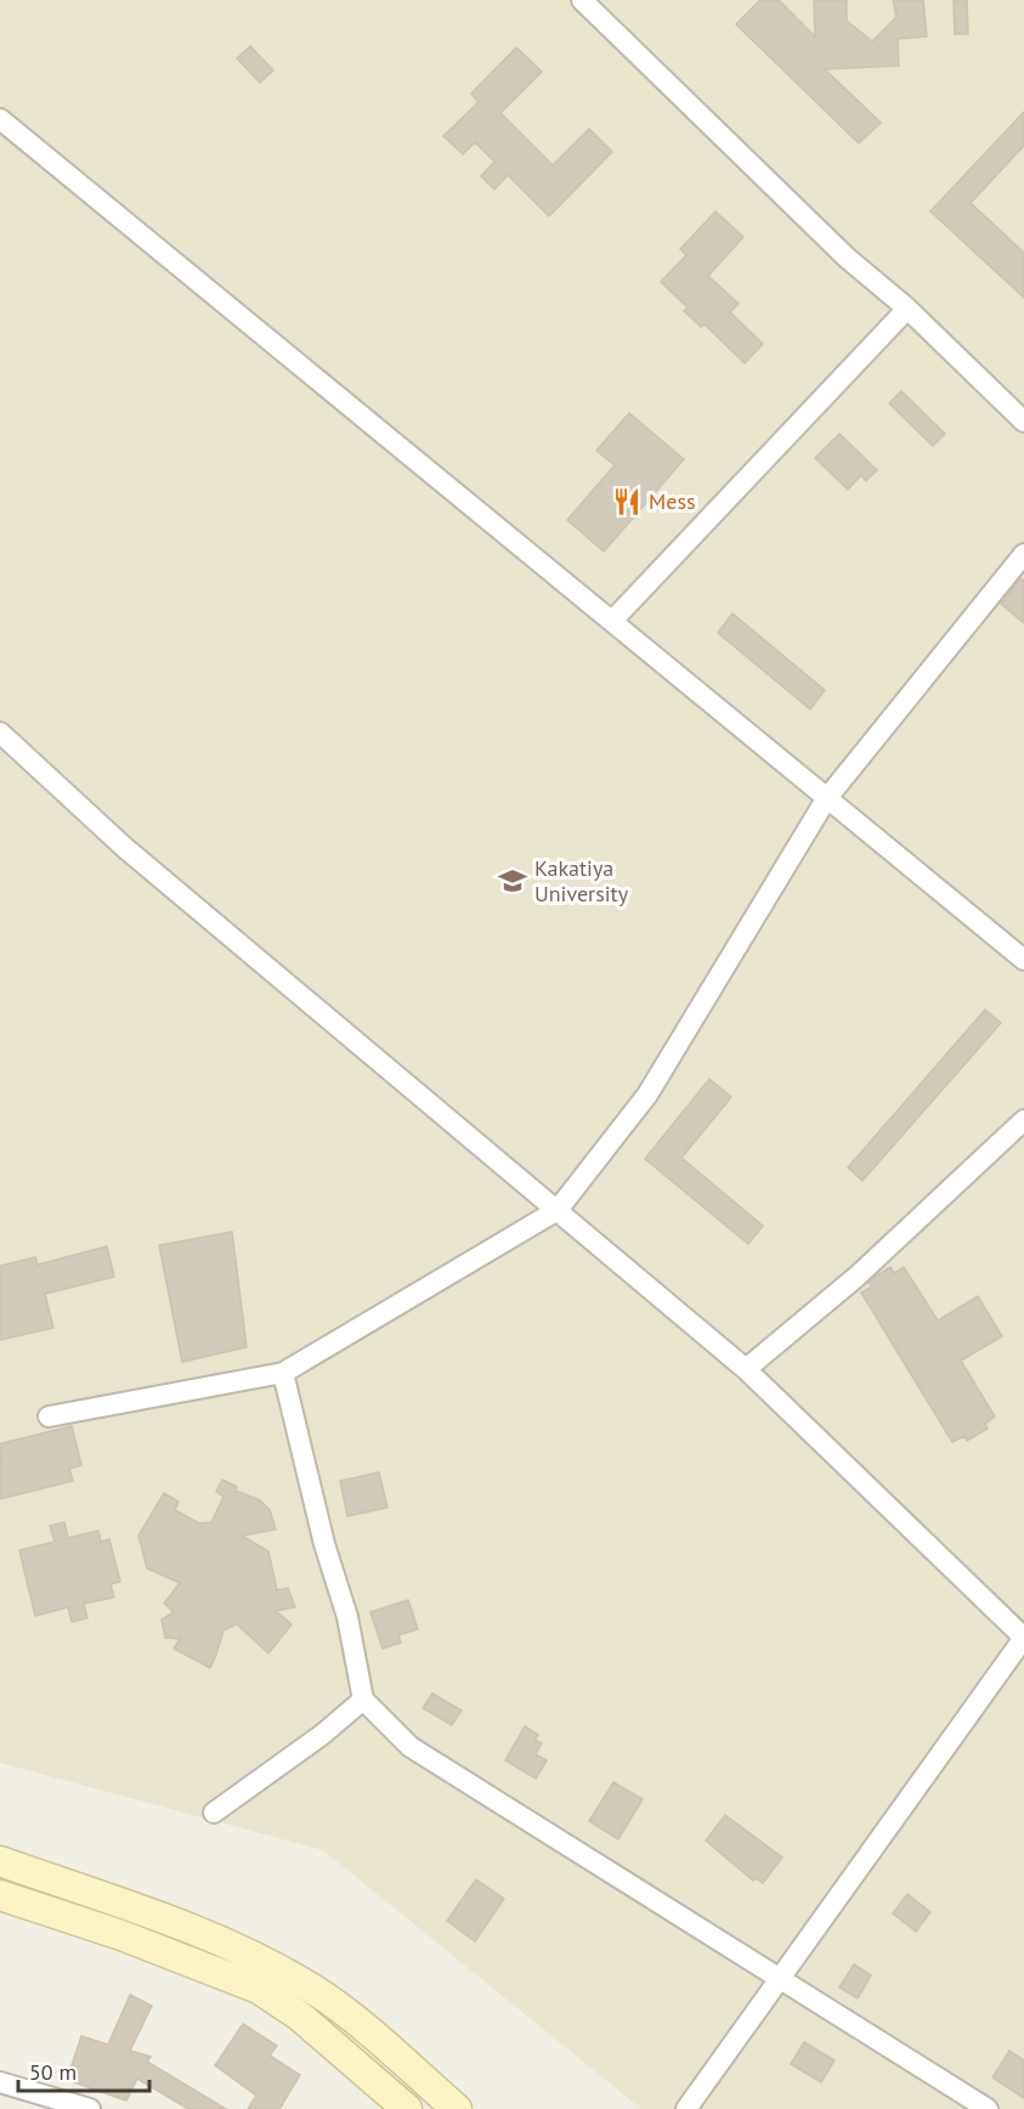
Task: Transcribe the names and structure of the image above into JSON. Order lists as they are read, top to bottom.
{
  "places": {
    "restaurant": ["Mess"],
    "school or university": ["Kakatiya University"]
  },
  "scale_bar": "50 m"
}
